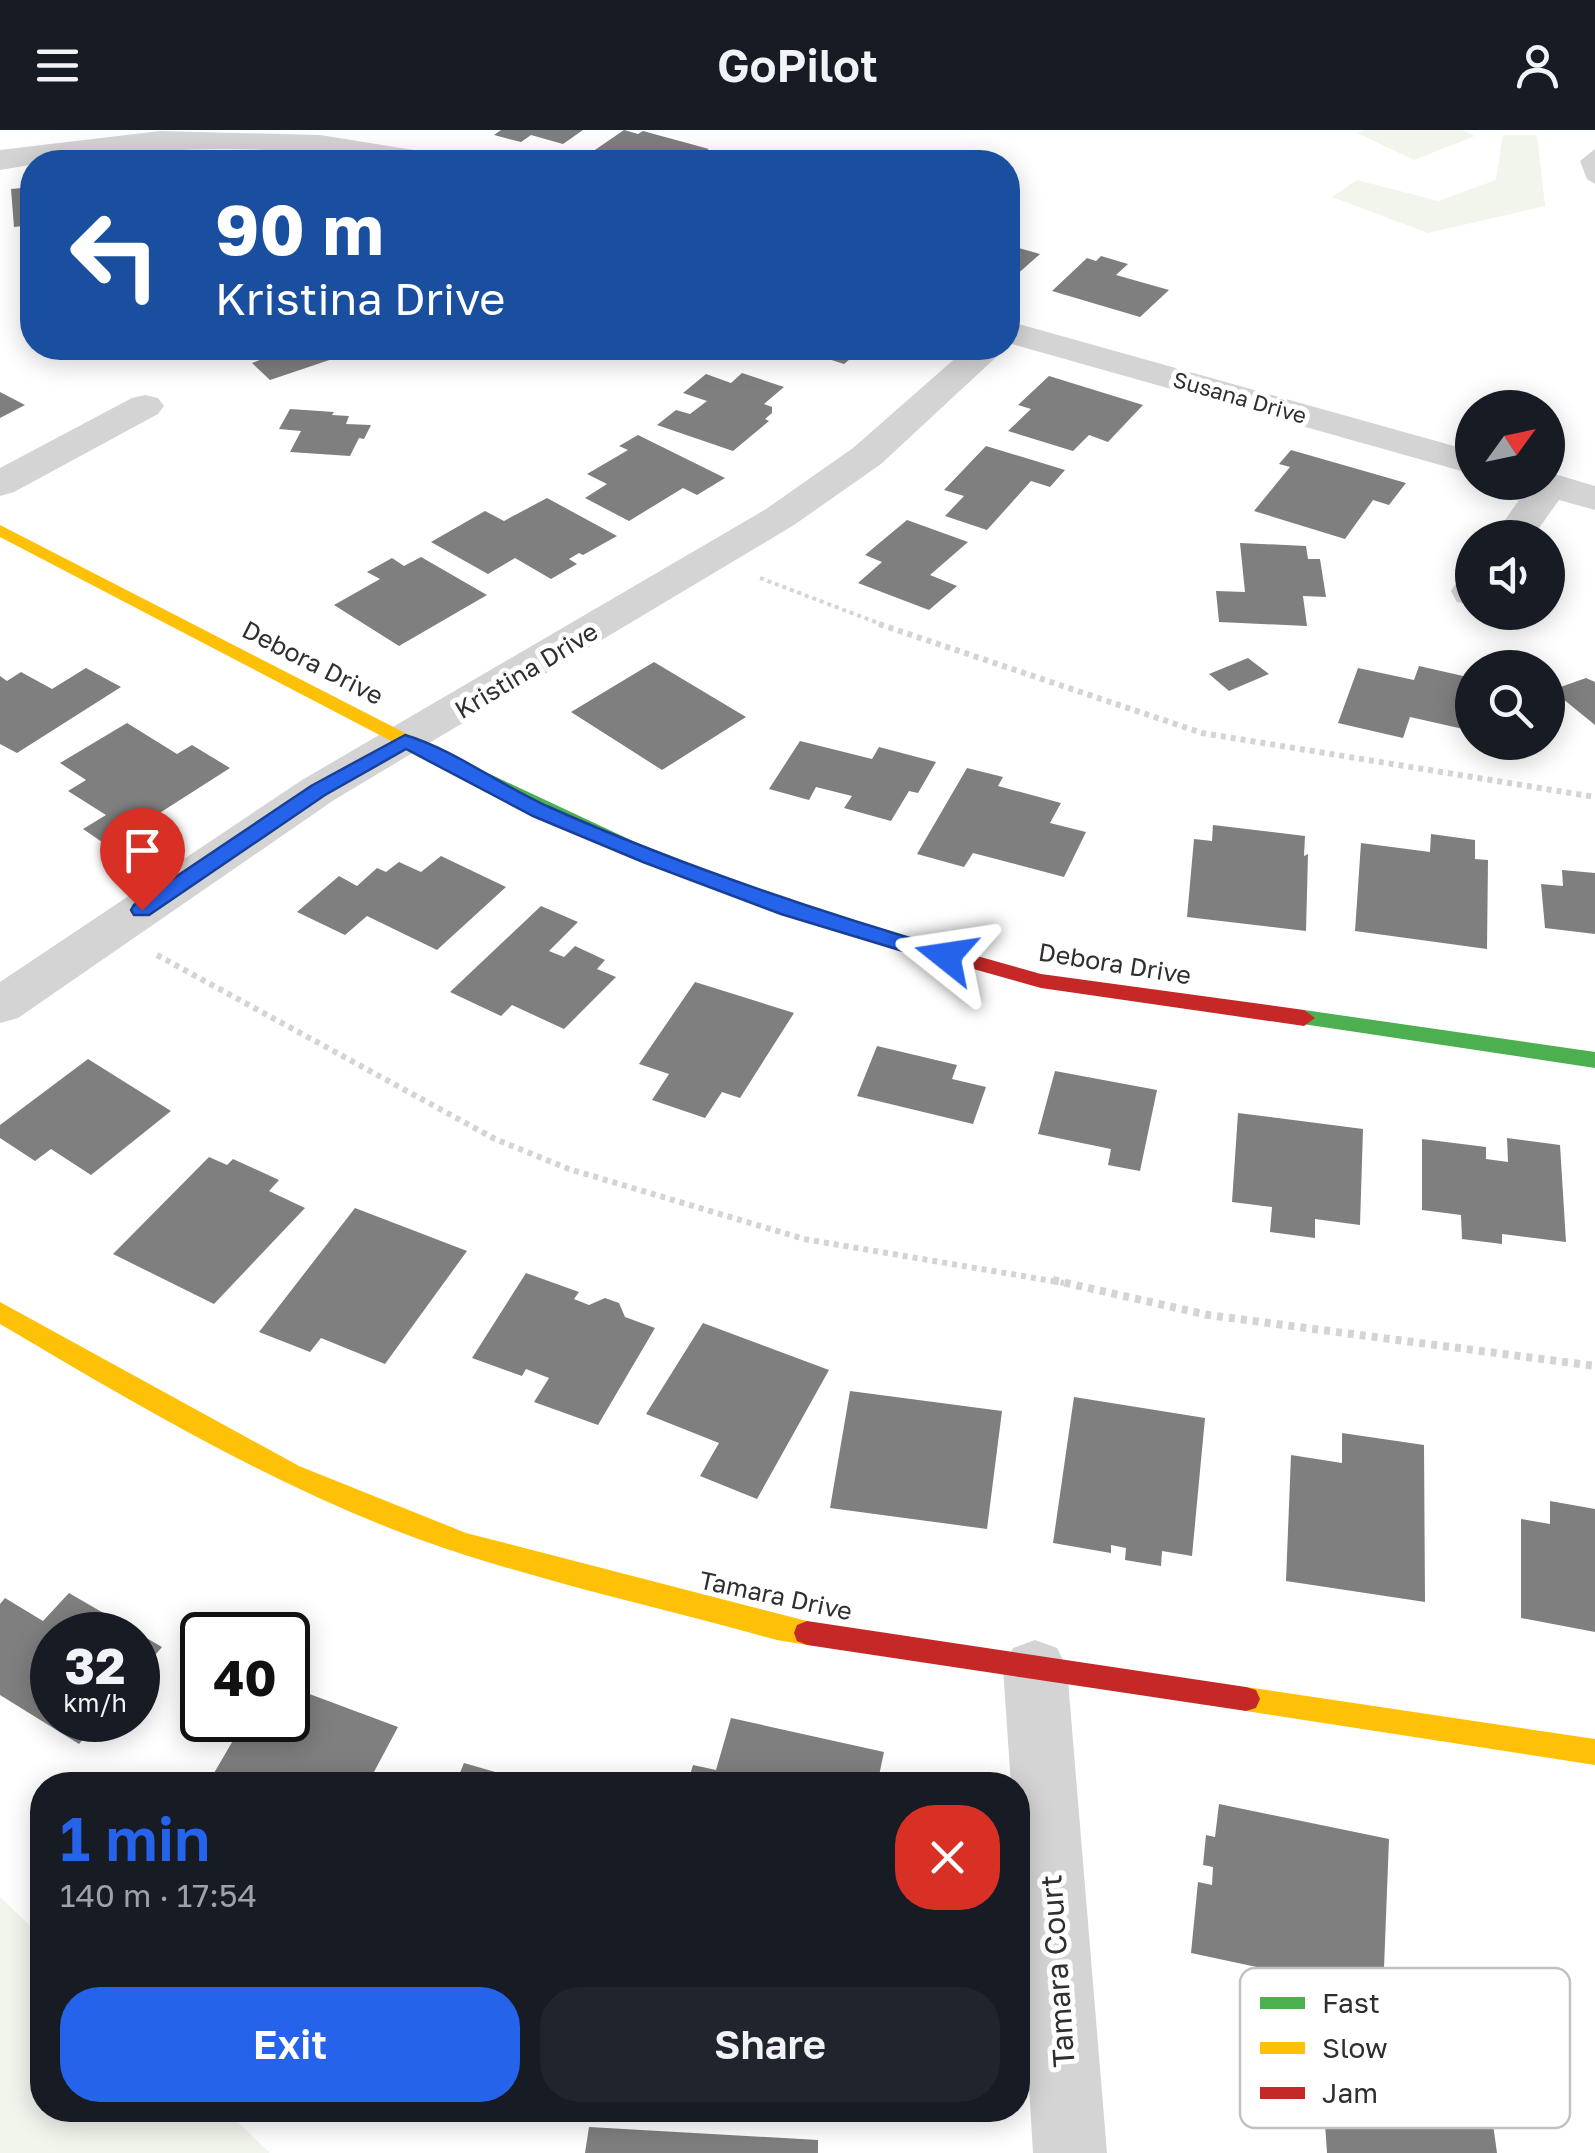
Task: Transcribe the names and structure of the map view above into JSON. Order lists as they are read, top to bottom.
{
  "streets": {
    "street": [
      "Susana Drive",
      "Debora Drive",
      "Kristina Drive",
      "Tamara Drive",
      "Tamara Court"
    ]
  },
  "crossings": [
    ["Debora Drive", "Kristina Drive"],
    ["Tamara Drive", "Tamara Court"]
  ],
  "legend": ["Fast", "Slow", "Jam"],
  "north": "top right",
  "page": {
    "header": "GoPilot",
    "turn": ["90 m", "Kristina Drive"],
    "speed": "32 km/h",
    "limit": "40",
    "heading": ["1 min", "140 m · 17:54"],
    "buttons": ["Exit", "Share"]
  }
}
